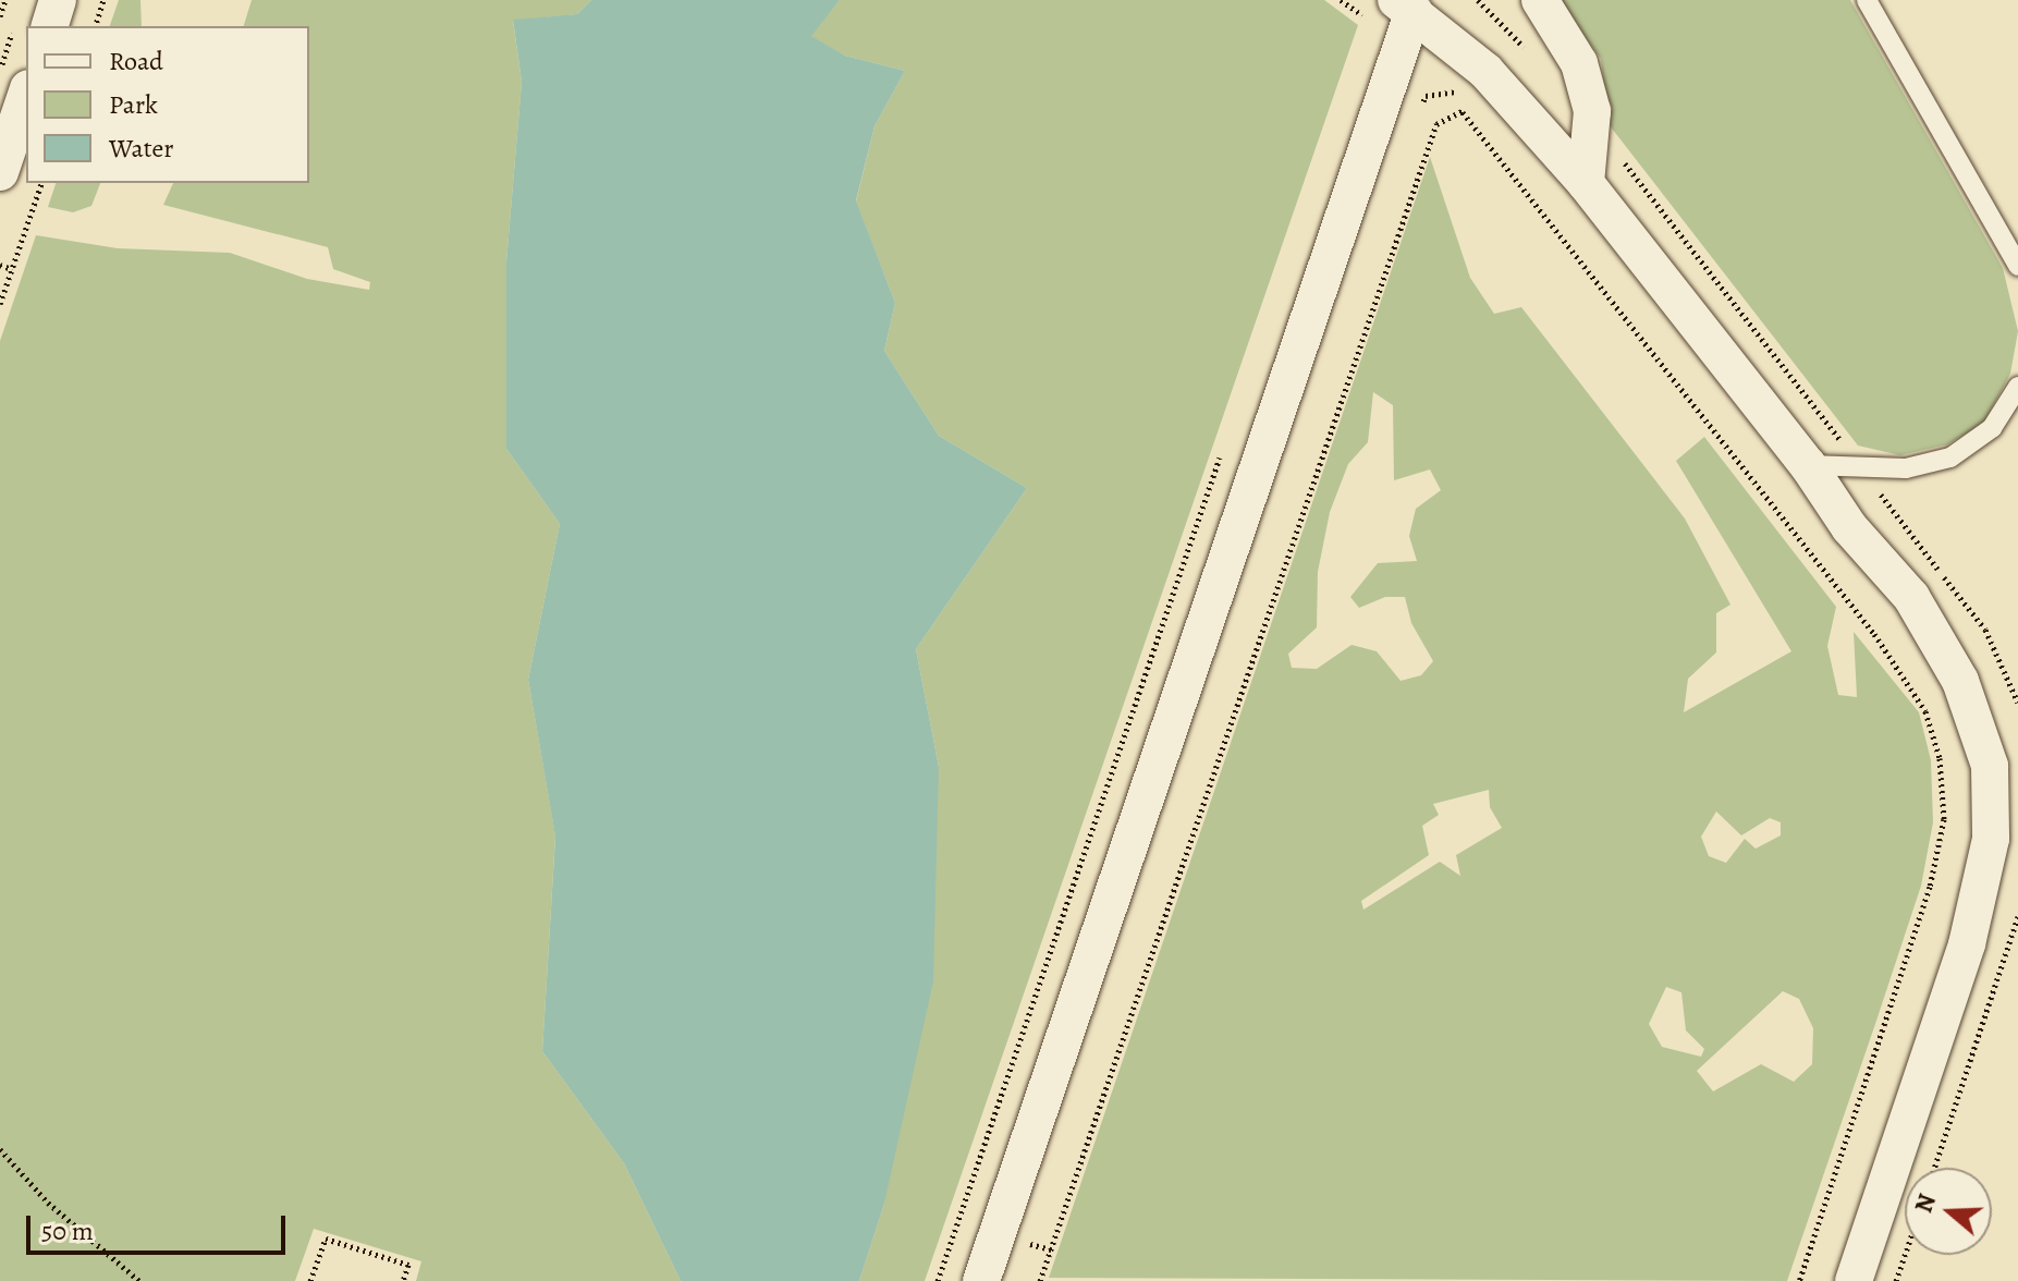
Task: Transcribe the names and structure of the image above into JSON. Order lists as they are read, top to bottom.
{
  "legend": ["Road", "Park", "Water"],
  "scale_bar": "50 m",
  "north": "left"
}
